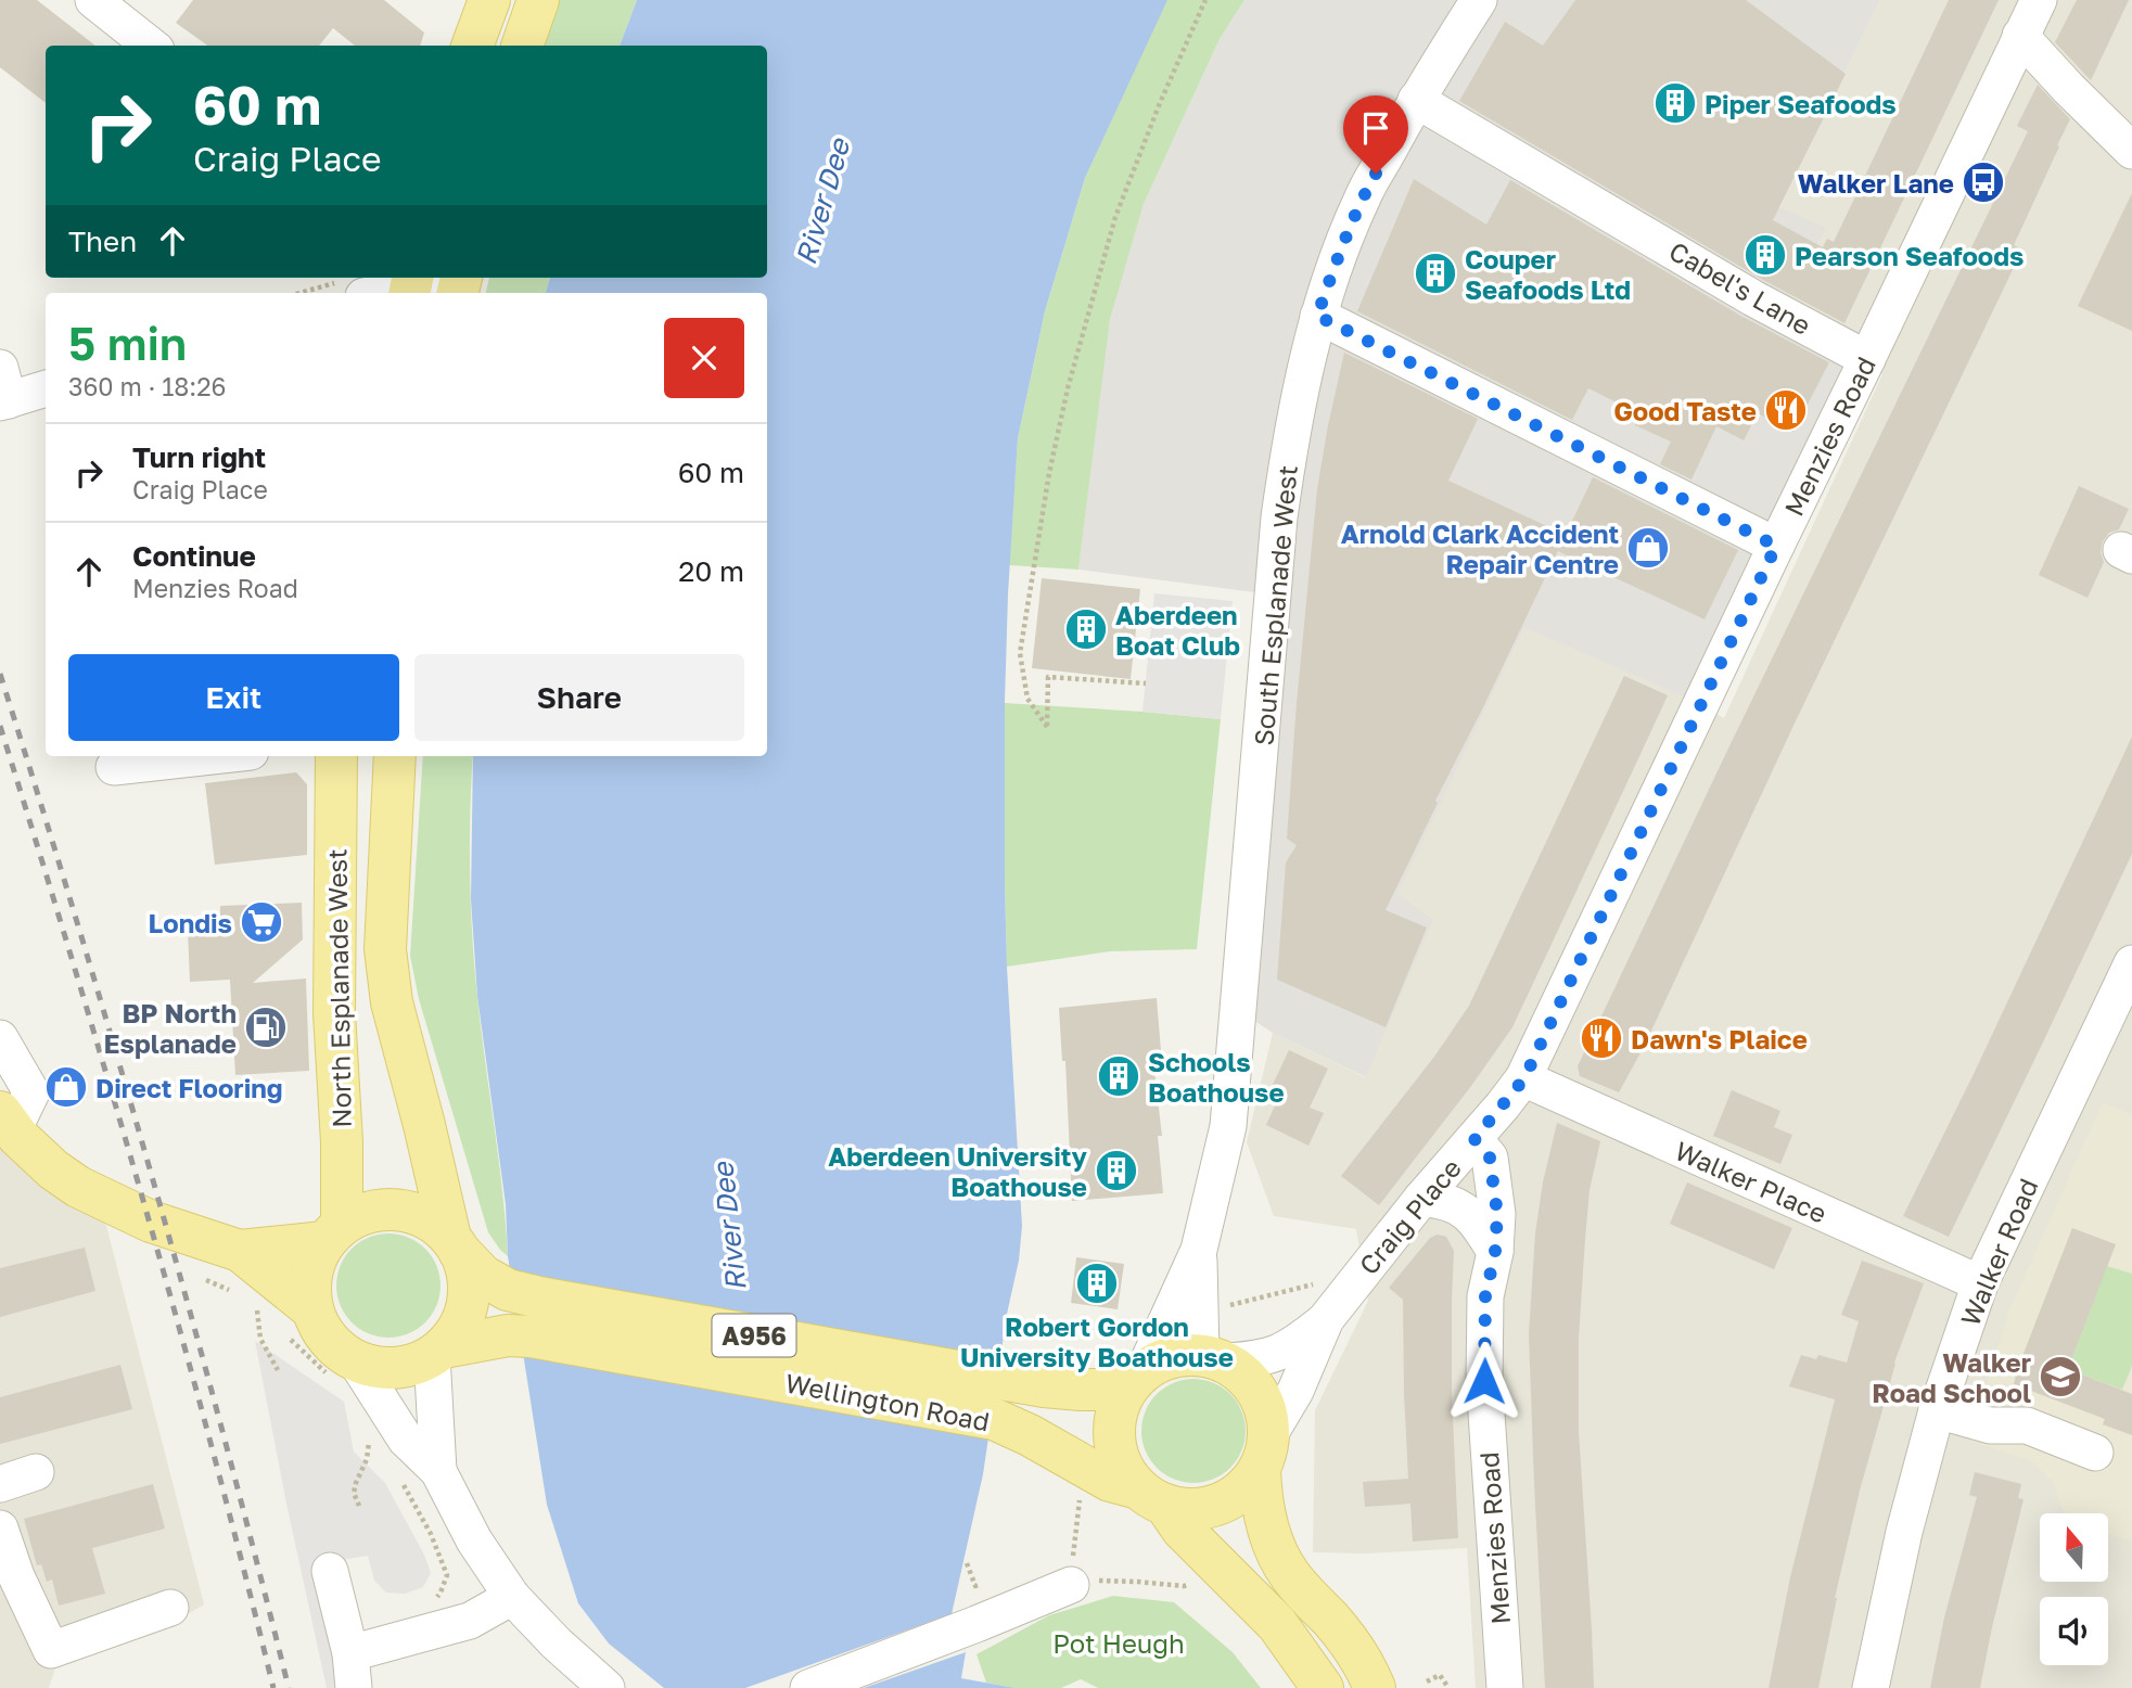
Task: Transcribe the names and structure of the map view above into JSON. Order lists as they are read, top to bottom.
{
  "streets": {
    "main road": ["North Esplanade West", "A956", "Wellington Road"],
    "street": [
      "Cabel's Lane",
      "Menzies Road",
      "South Esplanade West",
      "Walker Place",
      "Craig Place",
      "Walker Road"
    ]
  },
  "crossings": [
    ["Cabel's Lane", "Menzies Road"],
    ["Cabel's Lane", "South Esplanade West"],
    ["Menzies Road", "Walker Place"],
    ["Menzies Road", "Craig Place"],
    ["South Esplanade West", "Craig Place"],
    ["South Esplanade West", "A956"],
    ["South Esplanade West", "Wellington Road"],
    ["North Esplanade West", "A956"],
    ["North Esplanade West", "Wellington Road"],
    ["Walker Place", "Craig Place"],
    ["Walker Place", "Walker Road"],
    ["Craig Place", "A956"],
    ["Craig Place", "Wellington Road"],
    ["A956", "Wellington Road"]
  ],
  "water": ["River Dee"],
  "parks": ["Pot Heugh"],
  "places": {
    "building": [
      "Piper Seafoods",
      "Pearson Seafoods",
      "Couper Seafoods Ltd",
      "Aberdeen Boat Club",
      "Schools Boathouse",
      "Aberdeen University Boathouse",
      "Robert Gordon University Boathouse"
    ],
    "bus stop": ["Walker Lane"],
    "restaurant": ["Good Taste", "Dawn's Plaice"],
    "shop": ["Arnold Clark Accident Repair Centre", "Direct Flooring"],
    "supermarket": ["Londis"],
    "fuel station": ["BP North Esplanade"],
    "school or university": ["Walker Road School"]
  },
  "north": "top",
  "page": {
    "turn": ["60 m", "Craig Place"],
    "then": "Then",
    "heading": ["5 min", "360 m · 18:26"],
    "list": [
      {
        "name": "Turn right",
        "note": "Craig Place",
        "value": "60 m"
      },
      {
        "name": "Continue",
        "note": "Menzies Road",
        "value": "20 m"
      }
    ],
    "buttons": ["Exit", "Share"]
  }
}
